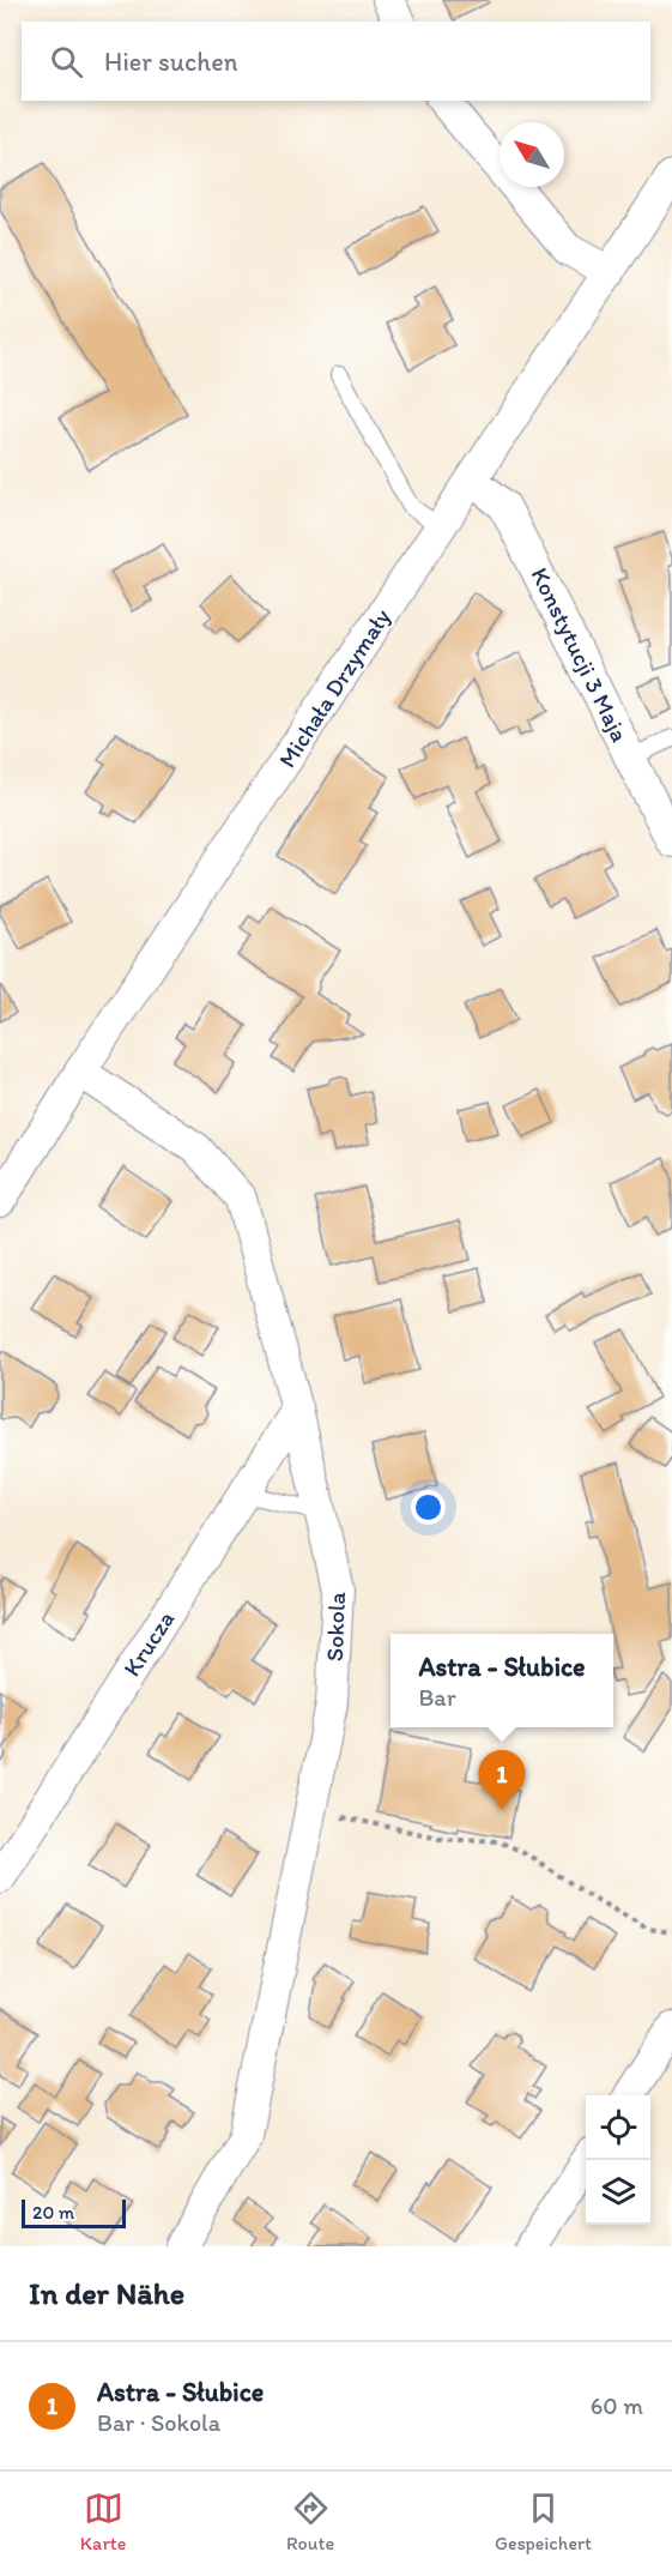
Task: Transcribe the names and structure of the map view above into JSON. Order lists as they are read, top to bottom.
{
  "streets": {
    "street": [
      "Konstytucji 3 Maja",
      "Michała Drzymały",
      "Sokola",
      "Krucza"
    ]
  },
  "crossings": [
    ["Konstytucji 3 Maja", "Michała Drzymały"],
    ["Michała Drzymały", "Sokola"],
    ["Sokola", "Krucza"]
  ],
  "scale_bar": "20 m",
  "north": "top left",
  "page": {
    "search": "Hier suchen",
    "popup": ["Astra - Słubice", "Bar"],
    "pins": "1",
    "scale": "20 m",
    "heading": "In der Nähe",
    "list": [
      {
        "mark": "1",
        "name": "Astra - Słubice",
        "note": "Bar · Sokola",
        "value": "60 m"
      }
    ],
    "nav": ["Karte", "Route", "Gespeichert"]
  }
}
